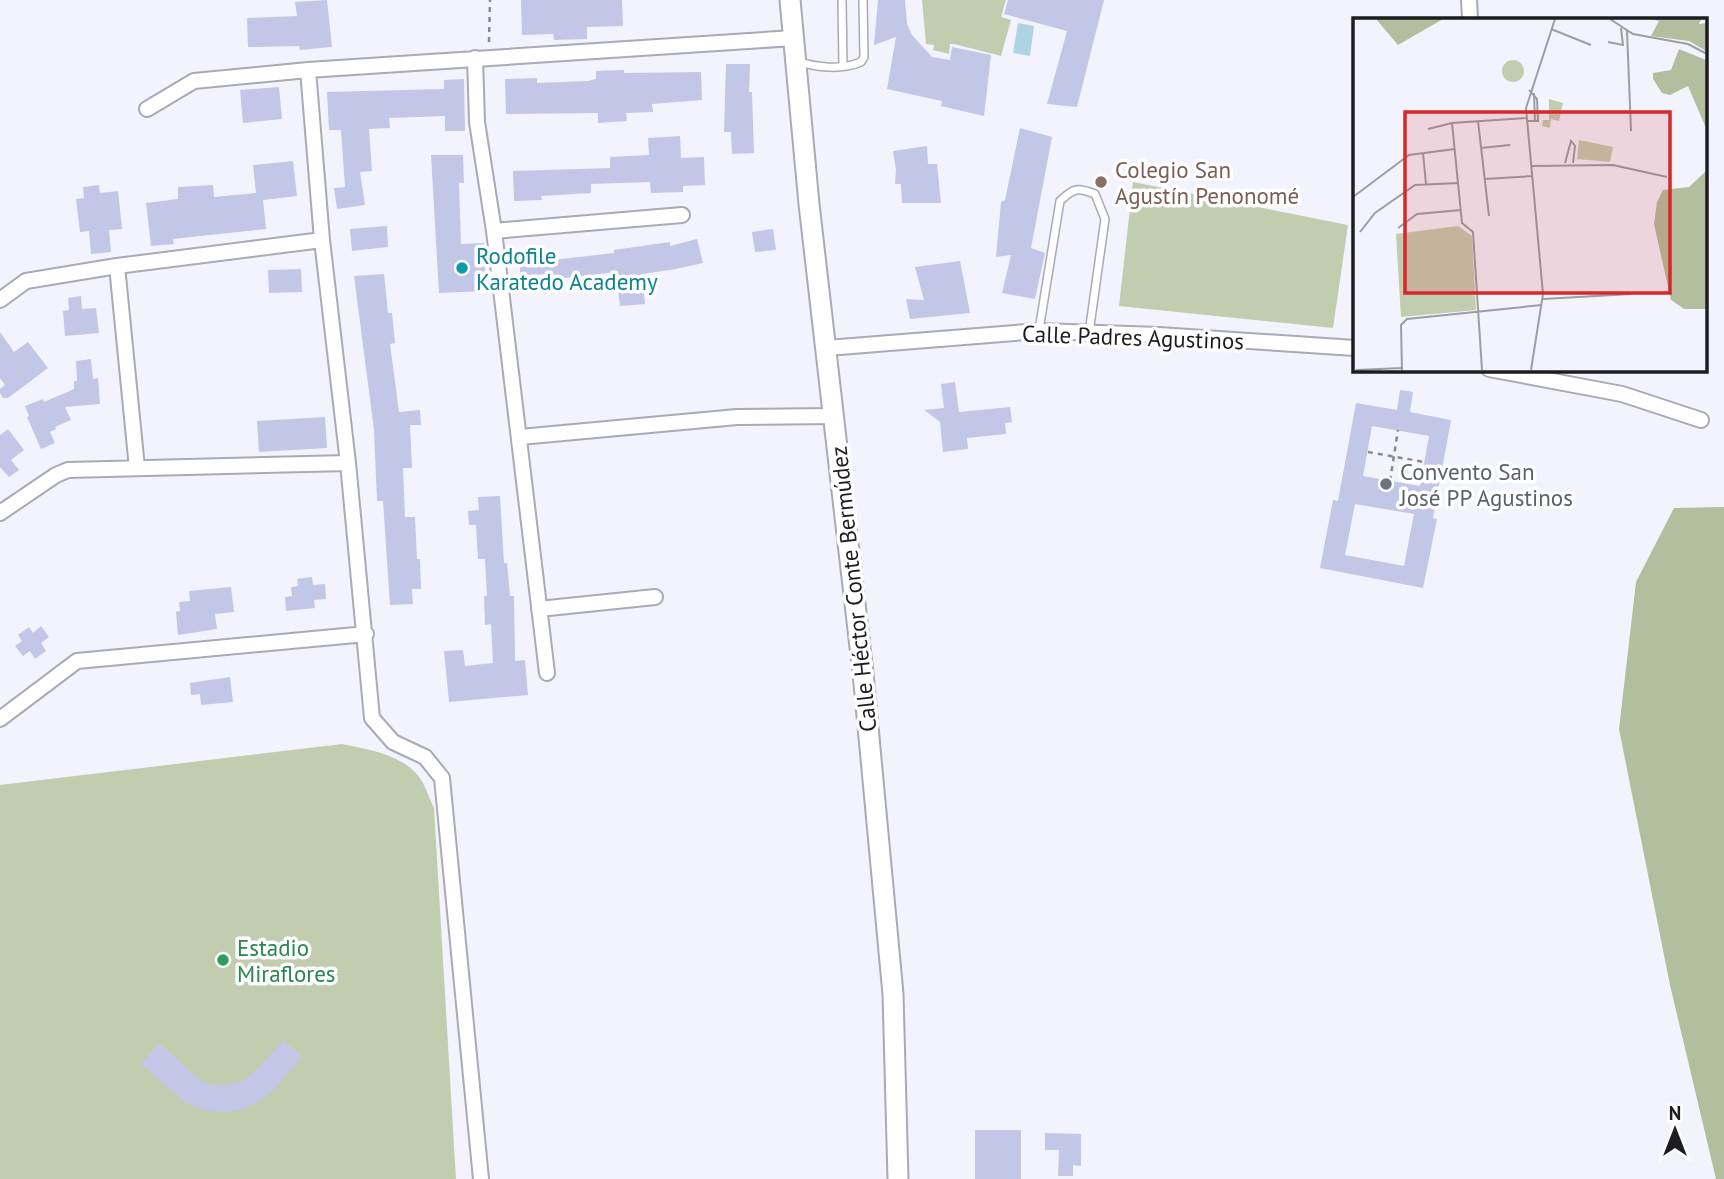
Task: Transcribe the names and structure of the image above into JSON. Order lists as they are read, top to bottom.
{
  "streets": {
    "street": ["Calle Padres Agustinos", "Calle Héctor Conte Bermúdez"]
  },
  "crossings": [
    ["Calle Padres Agustinos", "Calle Héctor Conte Bermúdez"]
  ],
  "places": [
    "Colegio San Agustín Penonomé",
    "Rodofile Karatedo Academy",
    "Convento San José PP Agustinos",
    "Estadio Miraflores"
  ],
  "north": "top"
}
